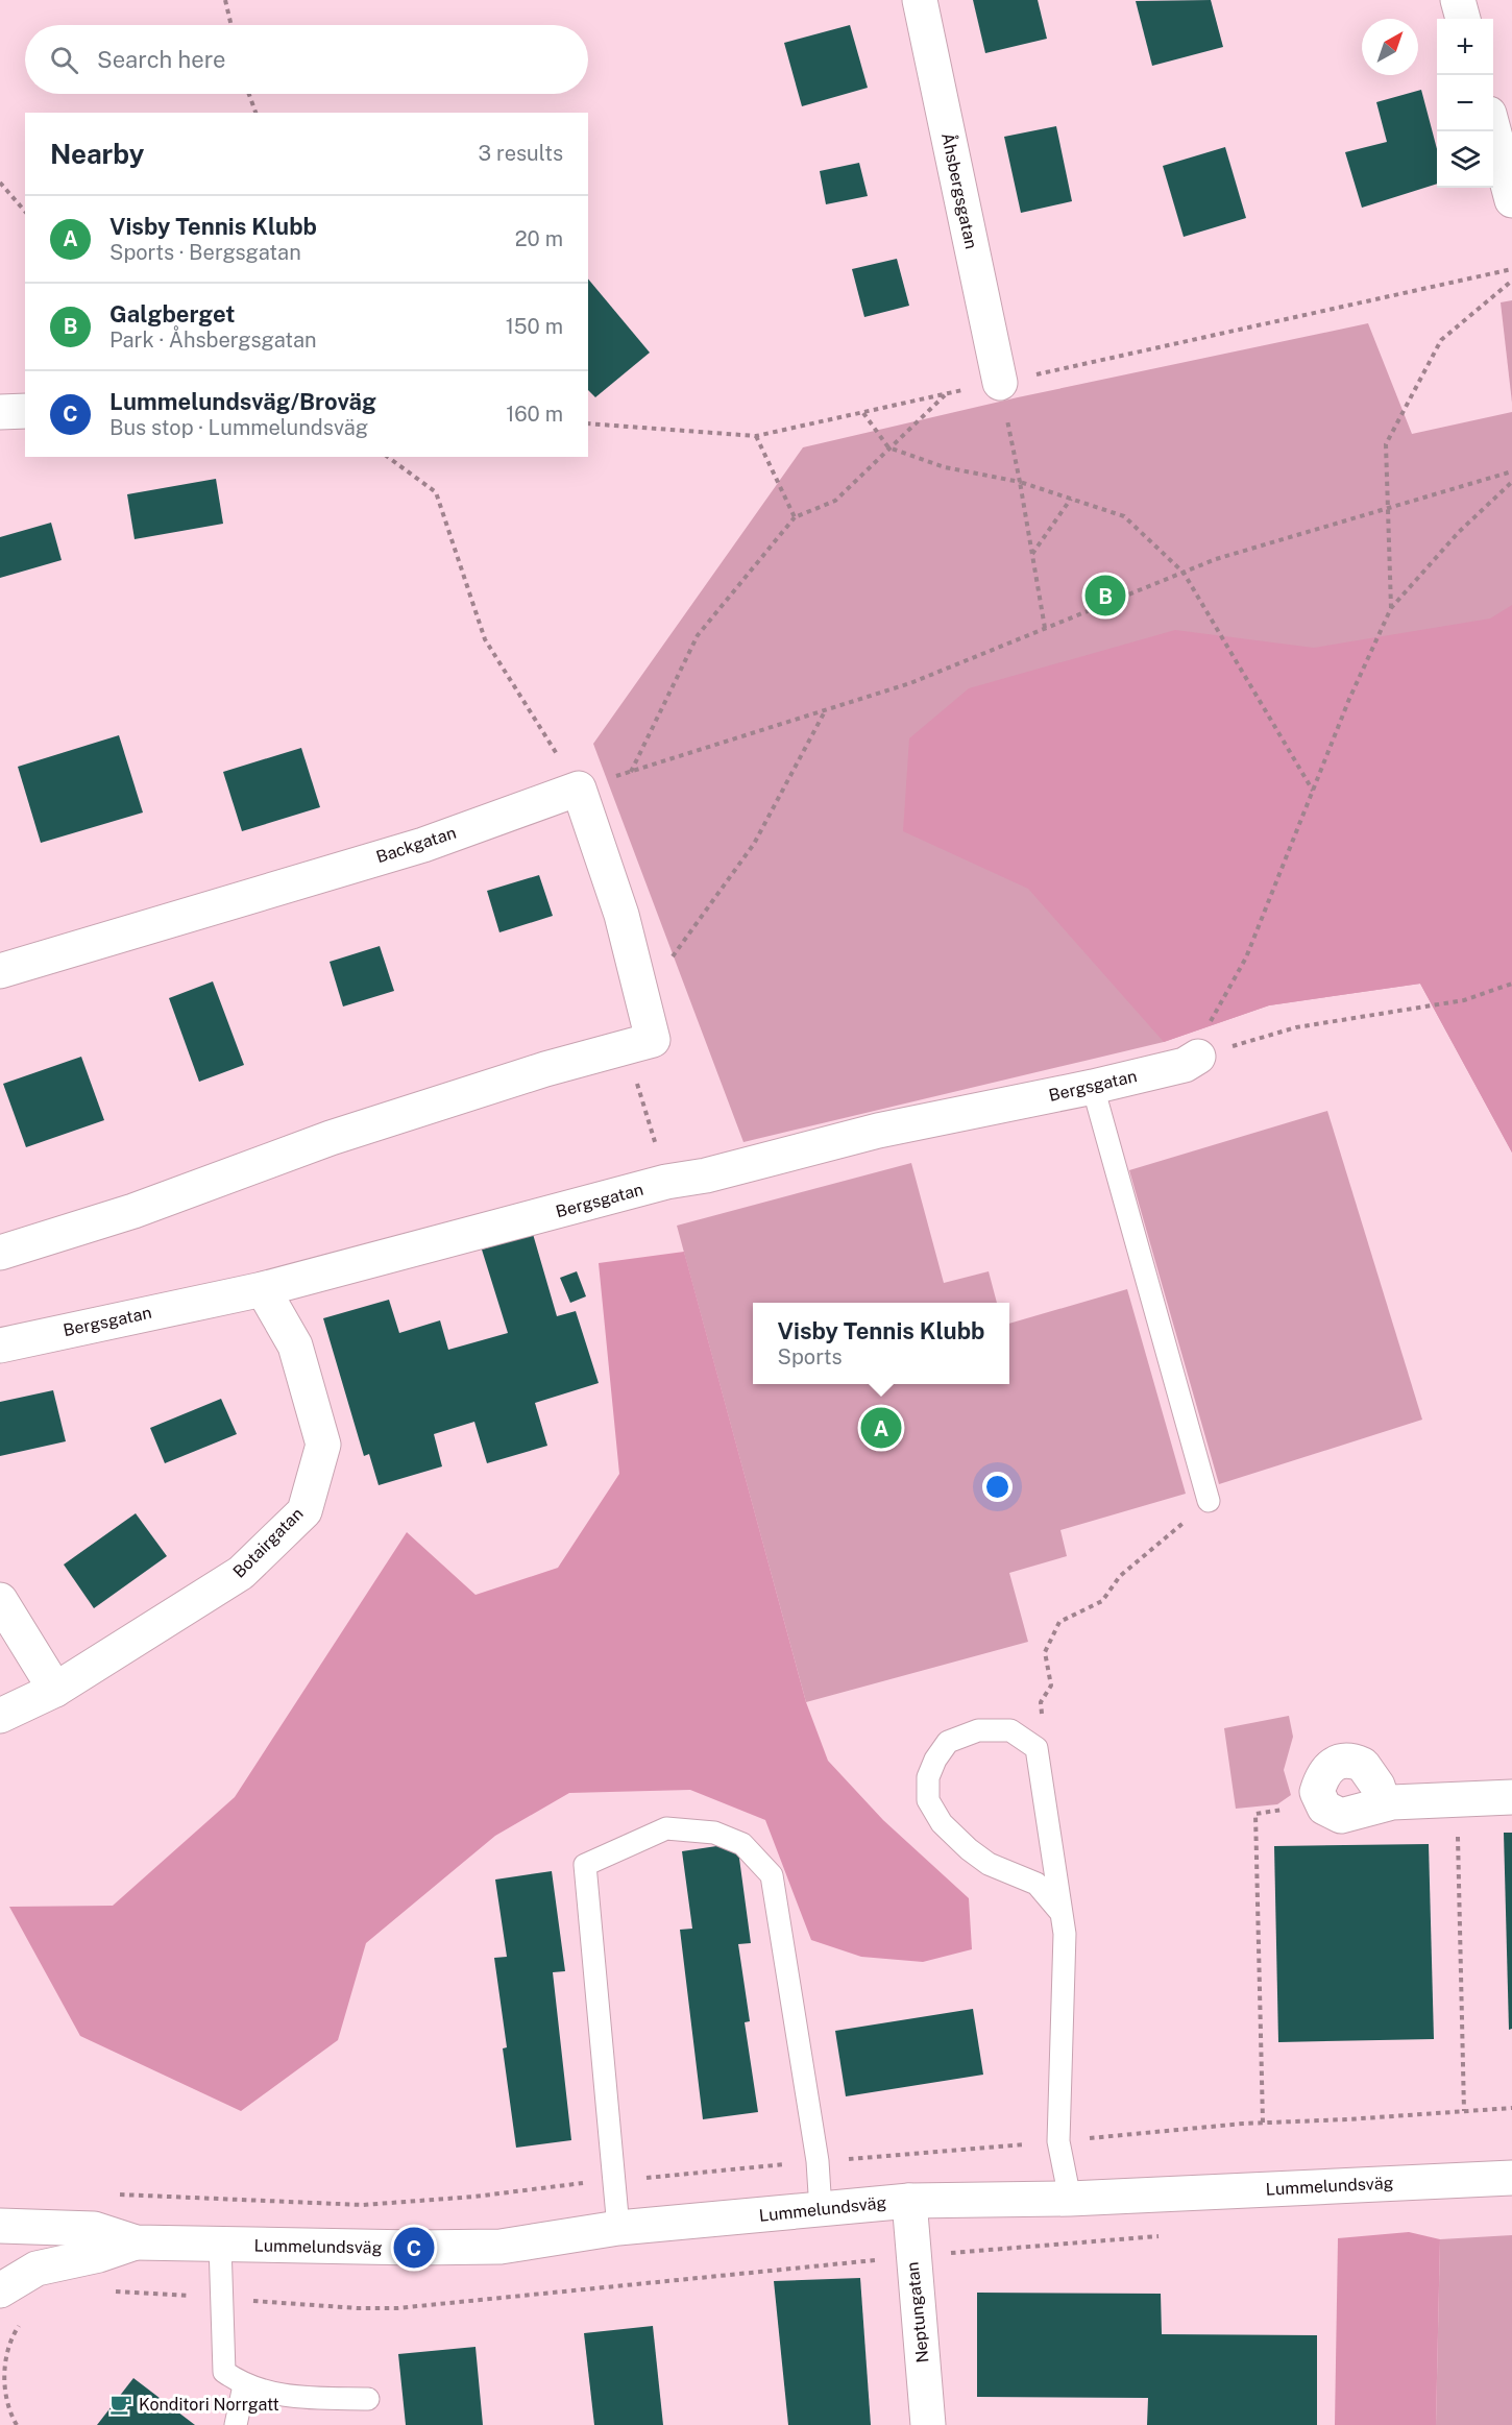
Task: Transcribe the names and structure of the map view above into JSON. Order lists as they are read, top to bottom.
{
  "streets": {
    "street": [
      "Åhsbergsgatan",
      "Backgatan",
      "Bergsgatan",
      "Botairgatan",
      "Lummelundsväg",
      "Neptungatan"
    ]
  },
  "crossings": [
    ["Bergsgatan", "Botairgatan"],
    ["Lummelundsväg", "Neptungatan"]
  ],
  "places": {
    "cafe": ["Konditori Norrgatt"]
  },
  "north": "top right",
  "page": {
    "map_buttons": ["+", "−"],
    "search": "Search here",
    "heading": ["Nearby", "3 results"],
    "list": [
      {
        "mark": "A",
        "name": "Visby Tennis Klubb",
        "note": "Sports · Bergsgatan",
        "value": "20 m"
      },
      {
        "mark": "B",
        "name": "Galgberget",
        "note": "Park · Åhsbergsgatan",
        "value": "150 m"
      },
      {
        "mark": "C",
        "name": "Lummelundsväg/Broväg",
        "note": "Bus stop · Lummelundsväg",
        "value": "160 m"
      }
    ],
    "pins": ["B", "A", "C"],
    "popup": ["Visby Tennis Klubb", "Sports"]
  }
}
